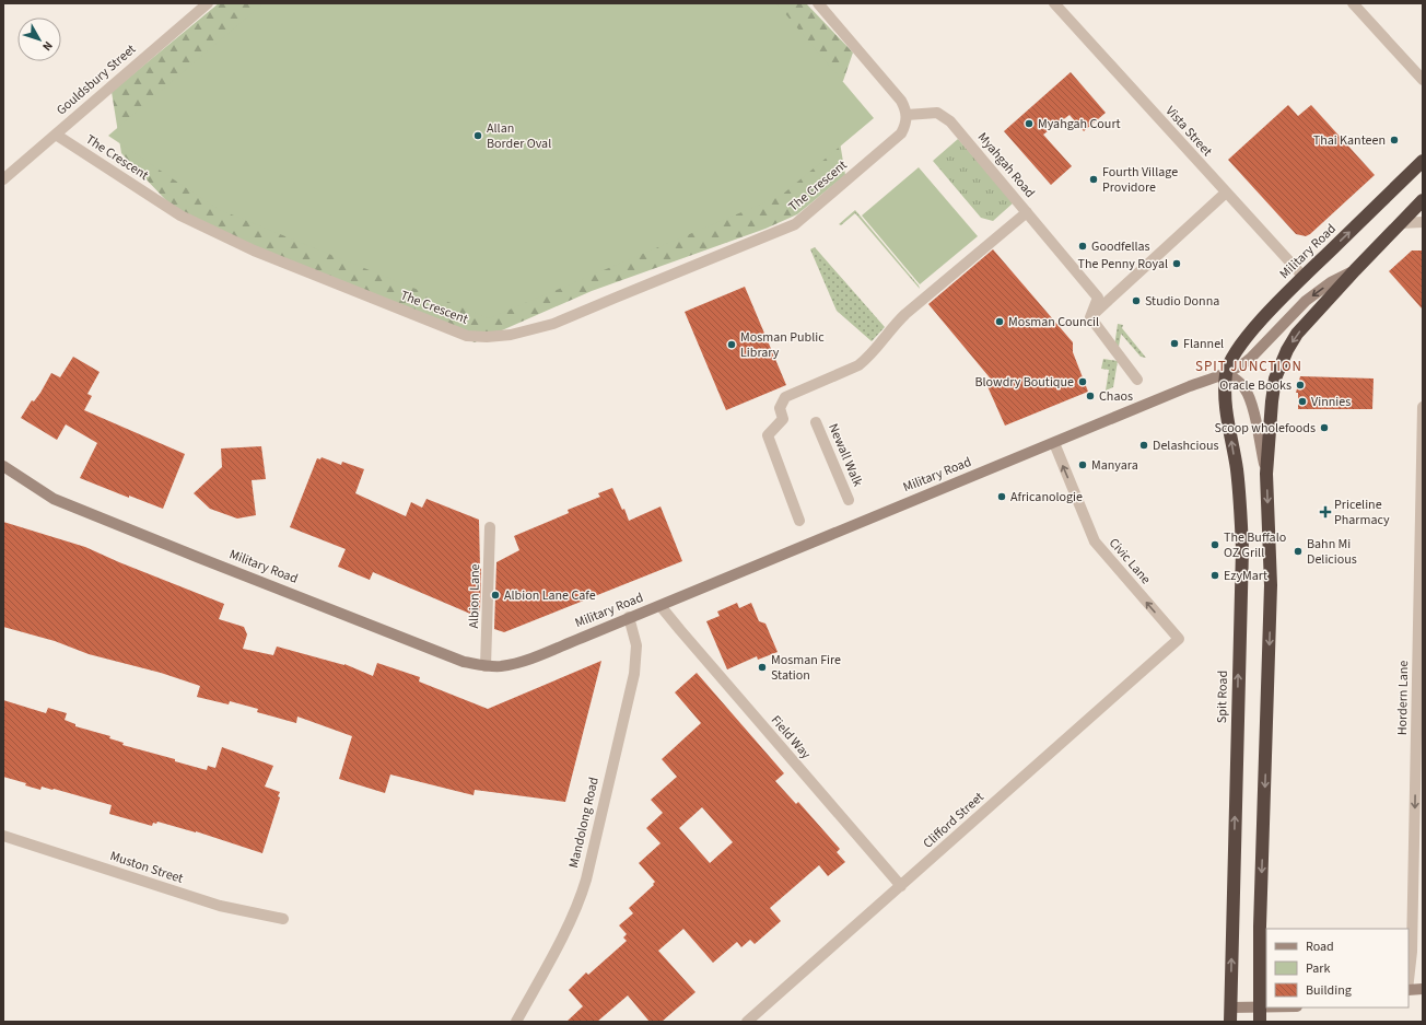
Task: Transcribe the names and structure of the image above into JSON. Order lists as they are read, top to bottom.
{
  "streets": {
    "highway": ["Military Road", "Spit Road"],
    "street": [
      "Gouldsbury Street",
      "Vista Street",
      "The Crescent",
      "Myahgah Road",
      "Newall Walk",
      "Civic Lane",
      "Albion Lane",
      "Hordern Lane",
      "Field Way",
      "Clifford Street",
      "Mandolong Road",
      "Muston Street"
    ]
  },
  "crossings": [
    ["Gouldsbury Street", "The Crescent"],
    ["Vista Street", "Military Road"],
    ["The Crescent", "Myahgah Road"],
    ["Military Road", "Civic Lane"],
    ["Military Road", "Albion Lane"],
    ["Military Road", "Spit Road"],
    ["Military Road", "Field Way"],
    ["Military Road", "Mandolong Road"],
    ["Civic Lane", "Clifford Street"],
    ["Field Way", "Clifford Street"]
  ],
  "one_way": ["Civic Lane", "Hordern Lane"],
  "districts": ["SPIT JUNCTION"],
  "places": {
    "other": [
      "Myahgah Court",
      "Allan Border Oval",
      "Thai Kanteen",
      "Fourth Village Providore",
      "Goodfellas",
      "The Penny Royal",
      "Studio Donna",
      "Mosman Council",
      "Flannel",
      "Mosman Public Library",
      "Blowdry Boutique",
      "Oracle Books",
      "Chaos",
      "Vinnies",
      "Scoop wholefoods",
      "Delashcious",
      "Manyara",
      "Africanologie",
      "The Buffalo OZ Grill",
      "Bahn Mi Delicious",
      "EzyMart",
      "Albion Lane Cafe",
      "Mosman Fire Station"
    ],
    "health": ["Priceline Pharmacy"]
  },
  "legend": ["Road", "Park", "Building"],
  "north": "bottom right"
}
